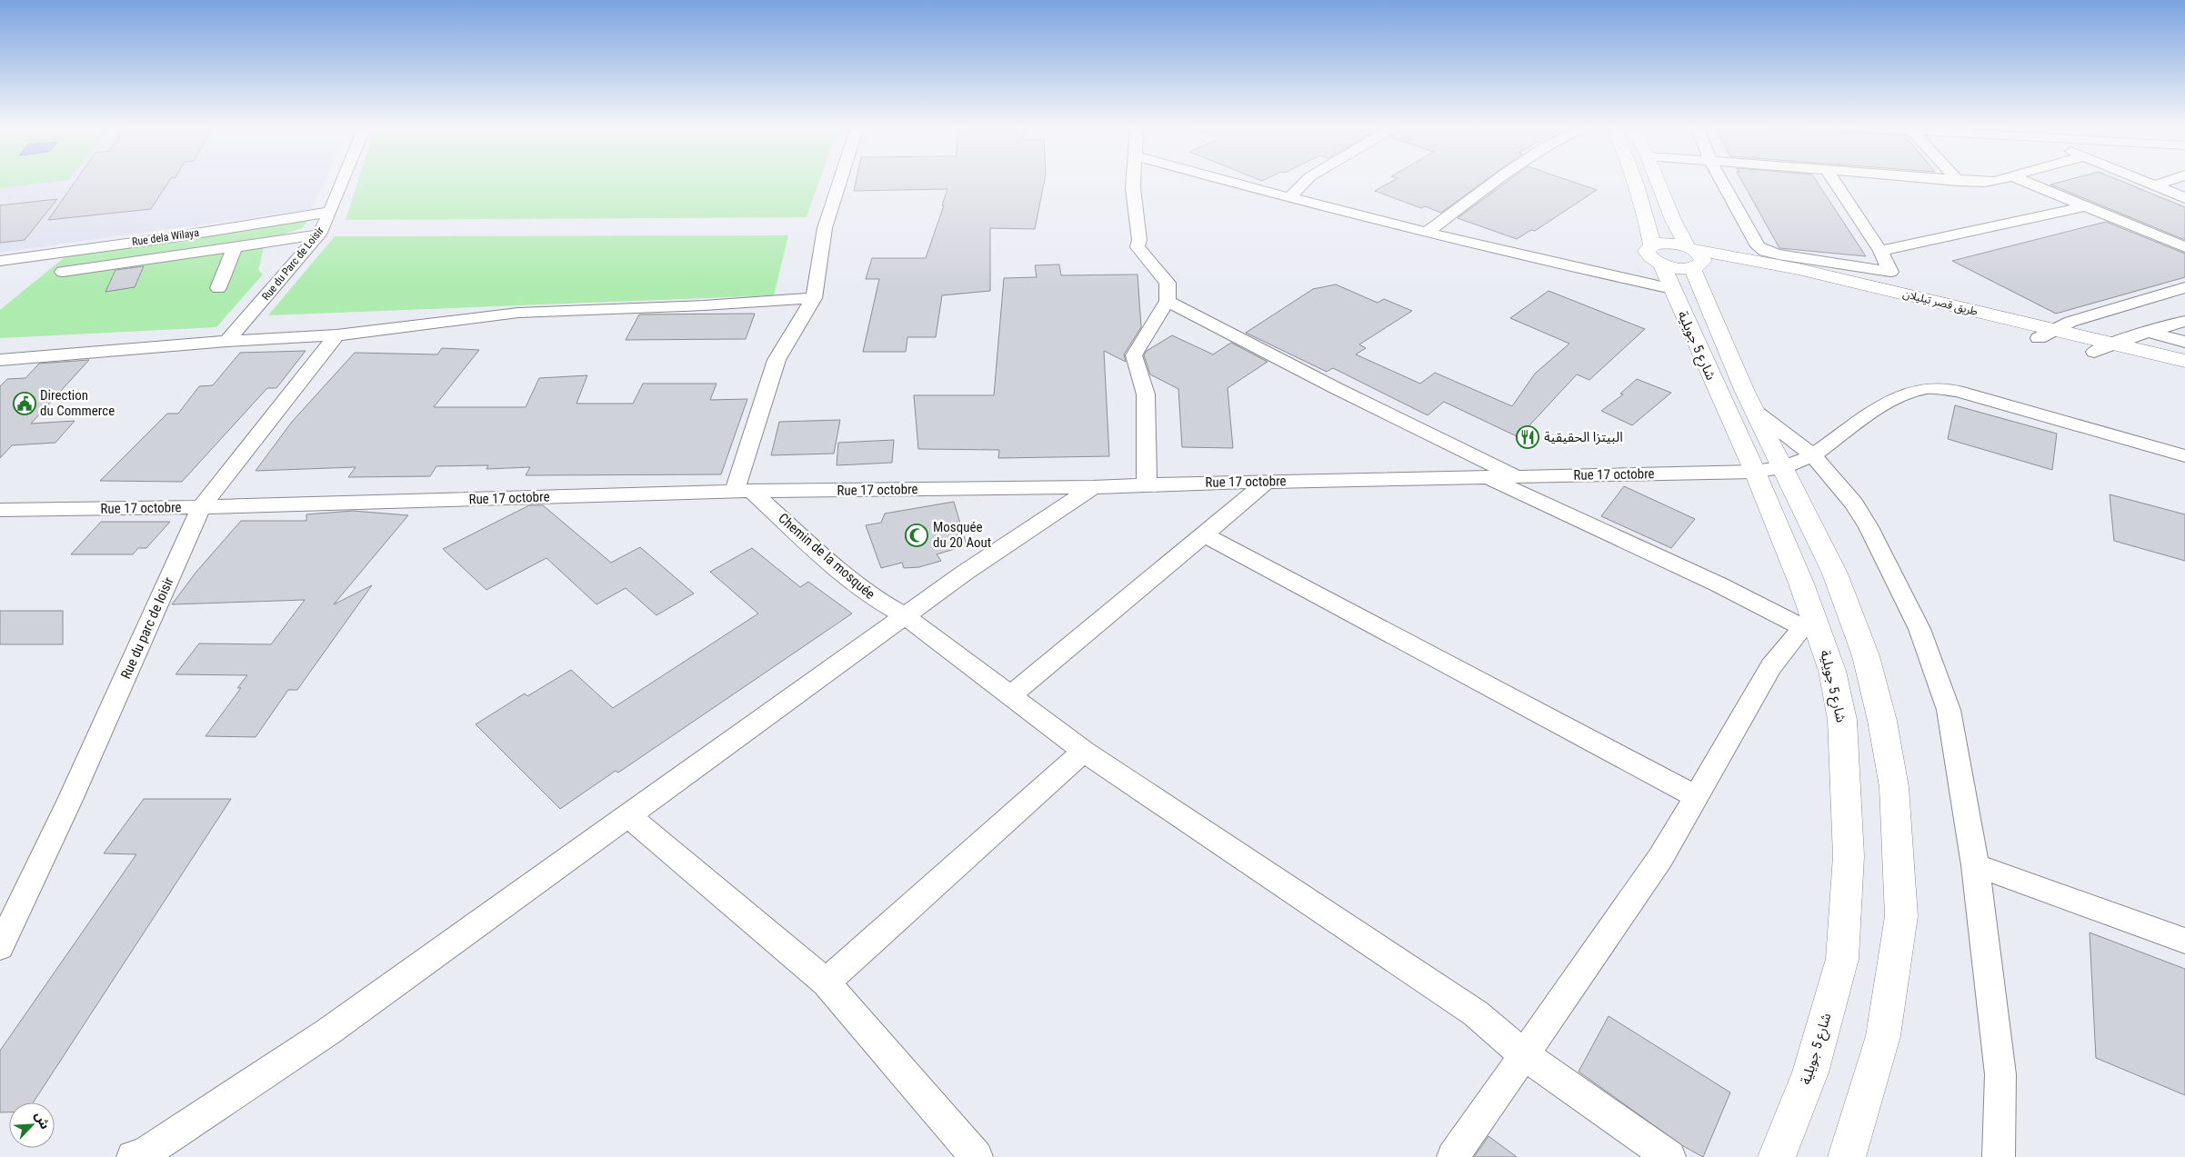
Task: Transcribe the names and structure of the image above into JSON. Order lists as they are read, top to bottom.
{
  "streets": {
    "main road": ["طريق قصر تيليلان", "شارع 5 جويلية"],
    "street": [
      "Rue dela Wilaya",
      "Rue du Parc de Loisir",
      "Rue 17 octobre",
      "Chemin de la mosquée",
      "Rue du parc de loisir"
    ]
  },
  "crossings": [
    ["Rue dela Wilaya", "Rue du Parc de Loisir"],
    ["طريق قصر تيليلان", "شارع 5 جويلية"],
    ["شارع 5 جويلية", "Rue 17 octobre"],
    ["Rue 17 octobre", "Chemin de la mosquée"],
    ["Rue 17 octobre", "Rue du parc de loisir"]
  ],
  "places": {
    "public building": ["Direction du Commerce"],
    "restaurant": ["البيتزا الحقيقية"],
    "mosque": ["Mosquée du 20 Aout"]
  },
  "north": "top right"
}
